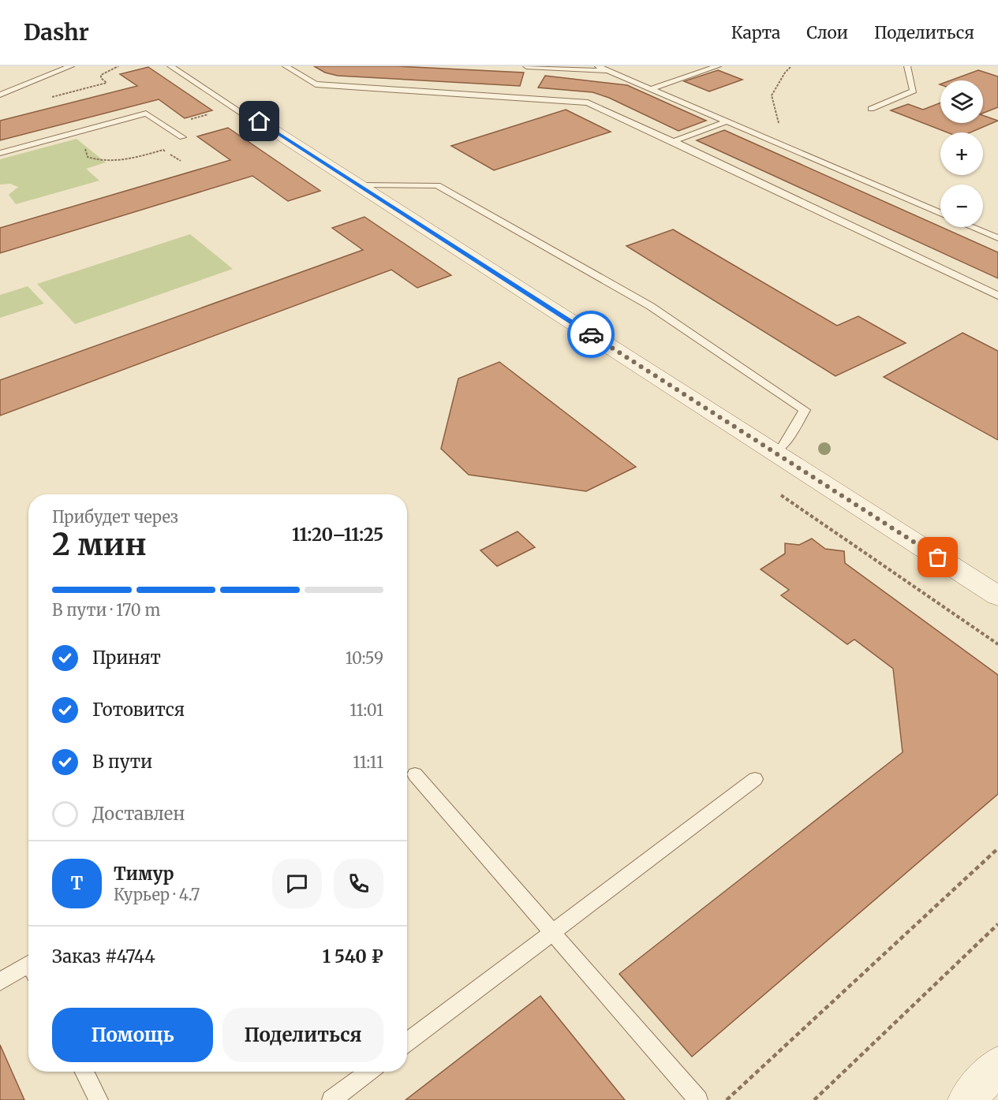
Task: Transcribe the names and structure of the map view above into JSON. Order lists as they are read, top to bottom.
{
  "page": {
    "header": "Dashr",
    "nav": ["Карта", "Слои", "Поделиться"],
    "map_buttons": ["+", "−"],
    "heading": ["2 мин", "Прибудет через", "11:20–11:25"],
    "panel": [
      "Тимур",
      "Курьер · 4.7",
      "Заказ #4744",
      "1 540 ₽"
    ],
    "bar": "В пути · 170 m",
    "list": [
      ["Принят", "10:59"],
      ["Готовится", "11:01"],
      ["В пути", "11:11"],
      "Доставлен"
    ],
    "round": "Т",
    "buttons": ["Помощь", "Поделиться"]
  }
}
